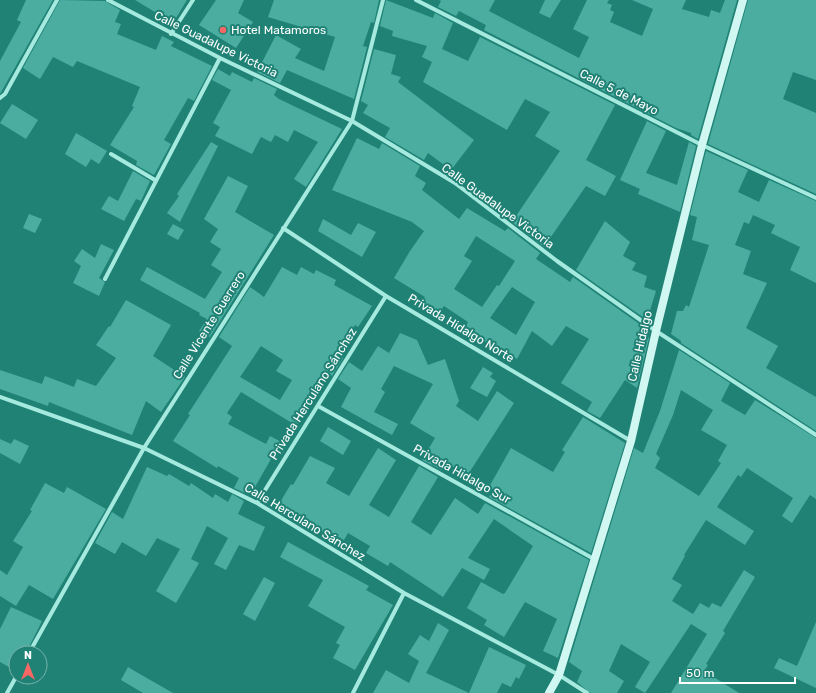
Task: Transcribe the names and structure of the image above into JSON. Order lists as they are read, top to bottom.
{
  "streets": {
    "street": [
      "Calle Guadalupe Victoria",
      "Calle 5 de Mayo",
      "Calle Vicente Guerrero",
      "Privada Hidalgo Norte",
      "Calle Hidalgo",
      "Privada Herculano Sánchez",
      "Privada Hidalgo Sur",
      "Calle Herculano Sánchez"
    ]
  },
  "crossings": [
    ["Calle Guadalupe Victoria", "Calle Vicente Guerrero"],
    ["Calle Guadalupe Victoria", "Calle Hidalgo"],
    ["Calle 5 de Mayo", "Calle Hidalgo"],
    ["Calle Vicente Guerrero", "Privada Hidalgo Norte"],
    ["Calle Vicente Guerrero", "Calle Herculano Sánchez"],
    ["Privada Hidalgo Norte", "Calle Hidalgo"],
    ["Privada Hidalgo Norte", "Privada Herculano Sánchez"],
    ["Calle Hidalgo", "Privada Hidalgo Sur"],
    ["Calle Hidalgo", "Calle Herculano Sánchez"],
    ["Privada Herculano Sánchez", "Privada Hidalgo Sur"],
    ["Privada Herculano Sánchez", "Calle Herculano Sánchez"]
  ],
  "places": ["Hotel Matamoros"],
  "scale_bar": "50 m",
  "north": "top"
}
